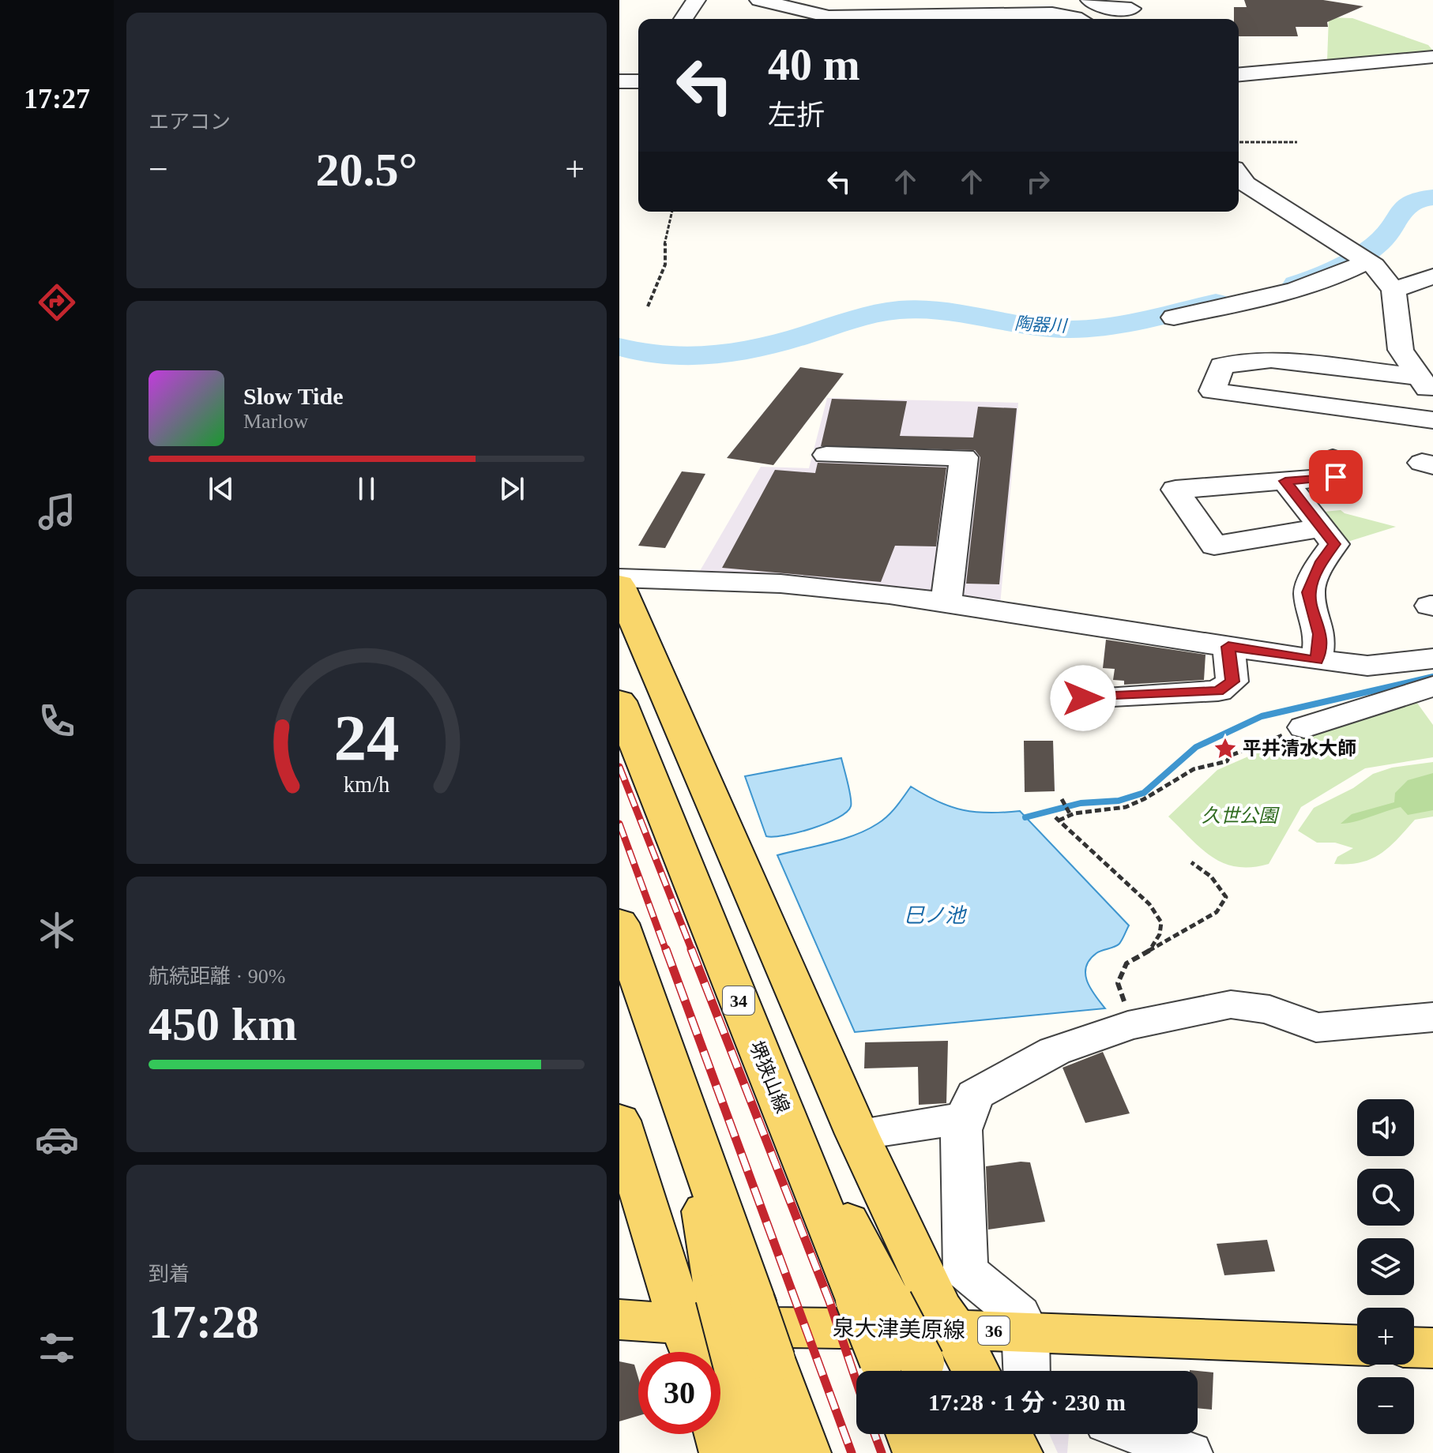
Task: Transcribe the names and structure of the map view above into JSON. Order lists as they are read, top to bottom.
{
  "streets": {
    "main road": [
      "34",
      "堺狭山線",
      "泉大津美原線",
      "36"
    ]
  },
  "water": ["陶器川", "巳ノ池"],
  "parks": ["久世公園"],
  "places": {
    "place": ["平井清水大師"]
  },
  "page": {
    "tabs": "17:27",
    "tile": [
      "エアコン",
      ["航続距離 · 90%", "450 km"],
      ["到着", "17:28"]
    ],
    "turn": ["40 m", "左折"],
    "heat": ["−", "20.5°", "+"],
    "song": ["Slow Tide", "Marlow"],
    "map_buttons": ["+", "−"],
    "limit": "30",
    "trip": "17:28 · 1 分 · 230 m",
    "gauge": ["24", "km/h"]
  }
}
